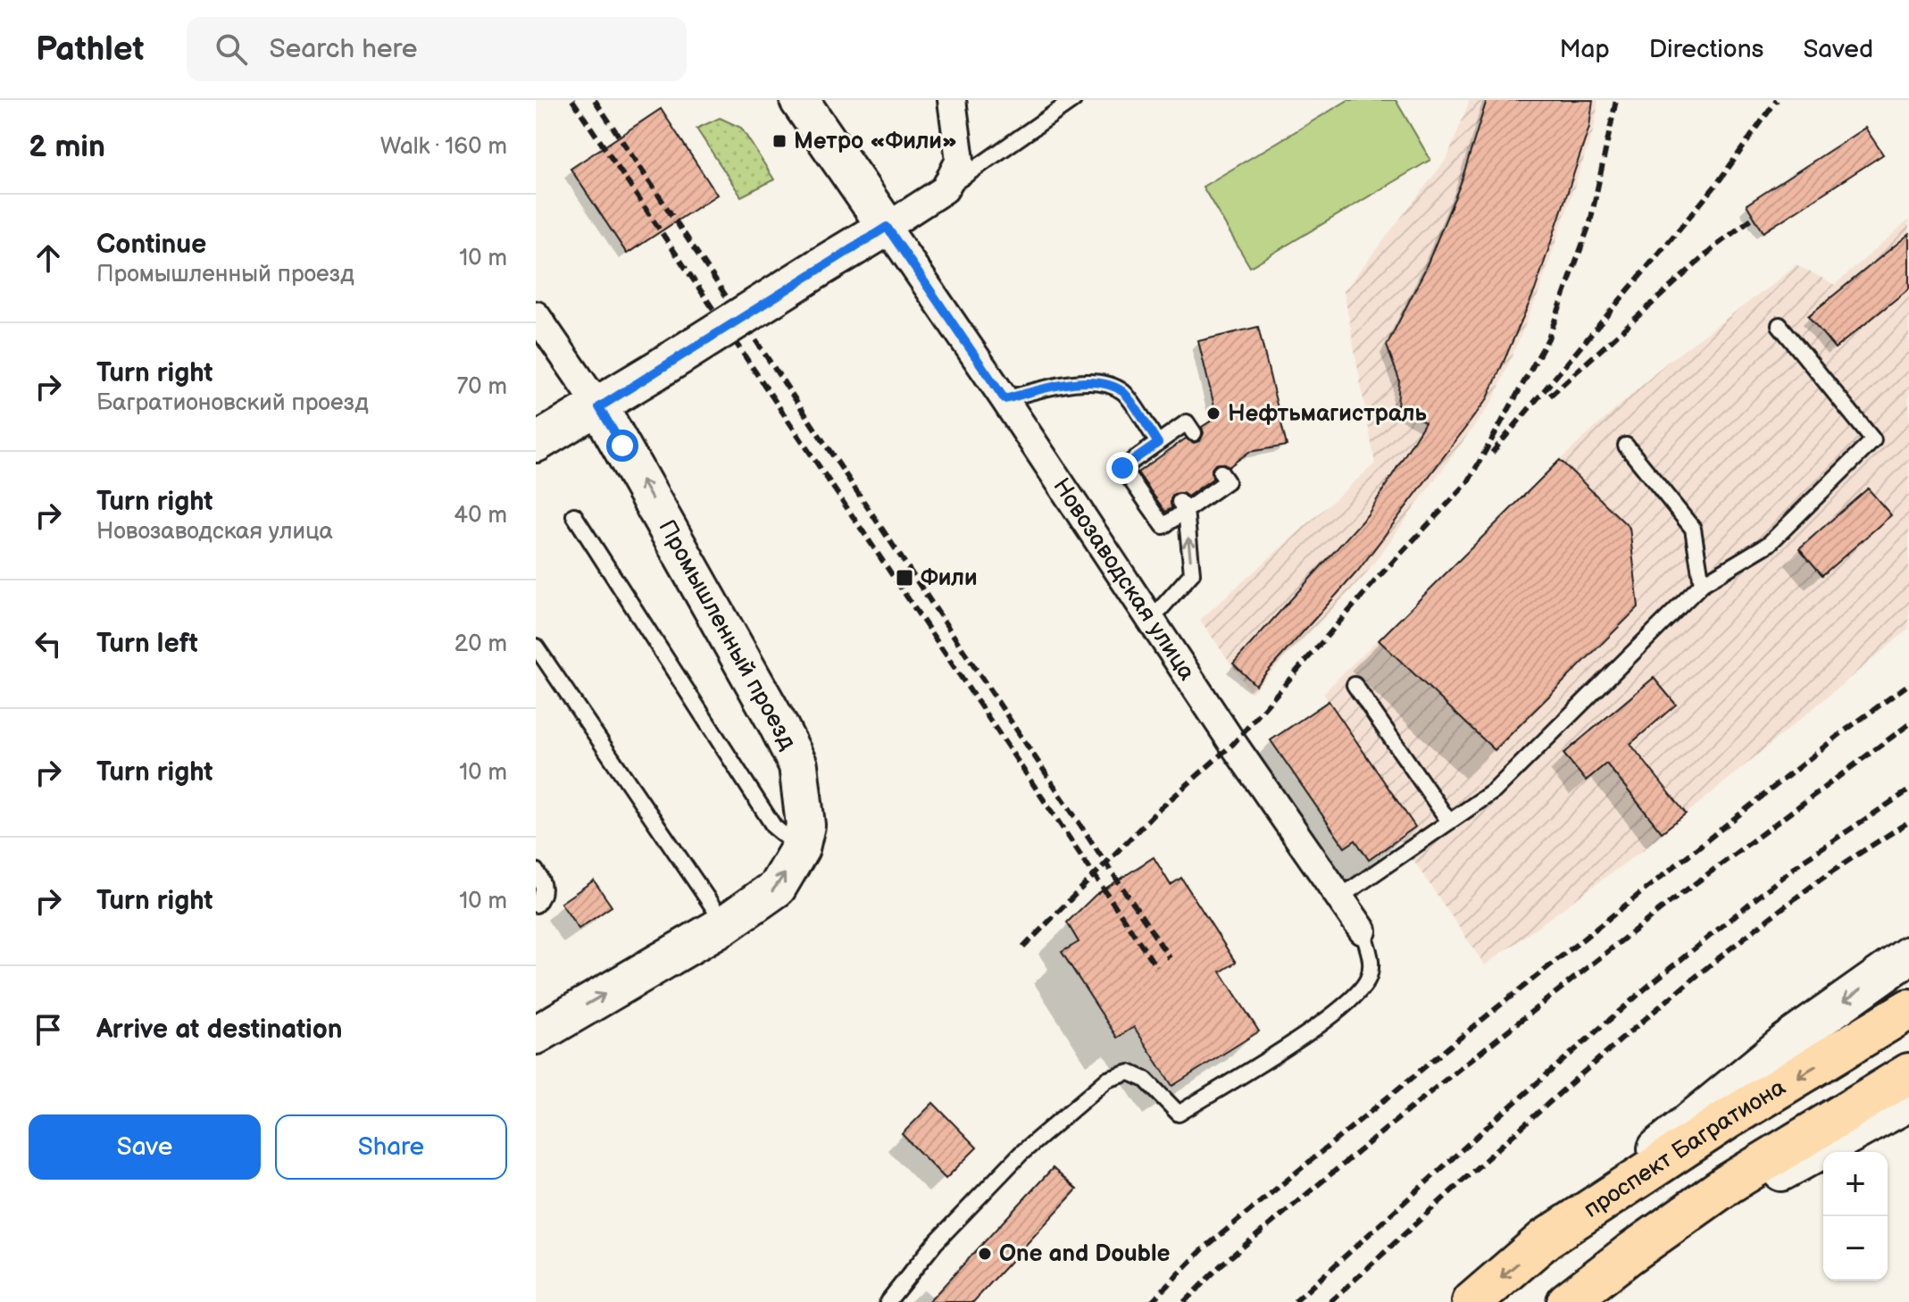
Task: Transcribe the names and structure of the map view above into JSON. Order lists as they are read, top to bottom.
{
  "streets": {
    "main road": ["проспект Багратиона"],
    "street": ["Новозаводская улица", "Промышленный проезд"]
  },
  "places": {
    "transit": ["Метро «Фили»", "Фили"],
    "other": ["Нефтьмагистраль", "One and Double"]
  },
  "page": {
    "header": "Pathlet",
    "search": "Search here",
    "nav": ["Map", "Directions", "Saved"],
    "heading": ["2 min", "Walk · 160 m"],
    "list": [
      ["Continue", "Промышленный проезд", "10 m"],
      ["Turn right", "Багратионовский проезд", "70 m"],
      ["Turn right", "Новозаводская улица", "40 m"],
      ["Turn left", "20 m"],
      ["Turn right", "10 m"],
      ["Turn right", "10 m"],
      "Arrive at destination"
    ],
    "buttons": ["Save", "Share"],
    "map_buttons": ["+", "−"]
  }
}
